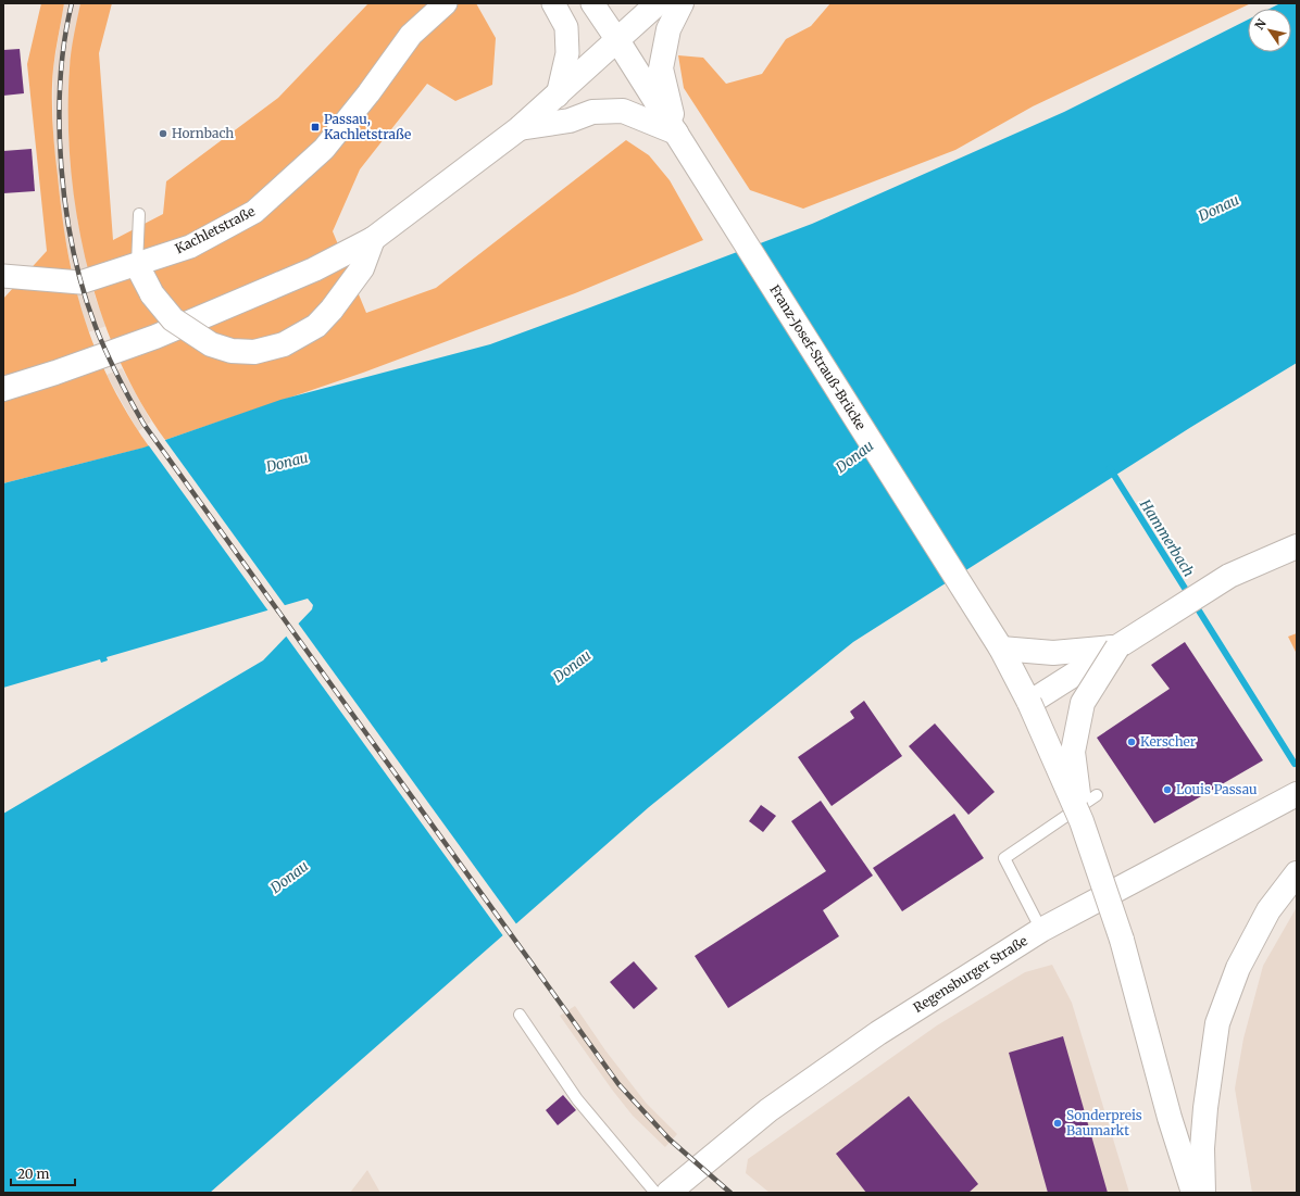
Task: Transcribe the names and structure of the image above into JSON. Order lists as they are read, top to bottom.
{
  "streets": {
    "main road": ["Franz-Josef-Strauß-Brücke", "Regensburger Straße"],
    "street": ["Kachletstraße"]
  },
  "water": ["Donau", "Hammerbach"],
  "places": {
    "transit": ["Passau, Kachletstraße"],
    "other": [
      "Hornbach",
      "Kerscher",
      "Louis Passau",
      "Sonderpreis Baumarkt"
    ]
  },
  "scale_bar": "20 m",
  "north": "top left"
}
